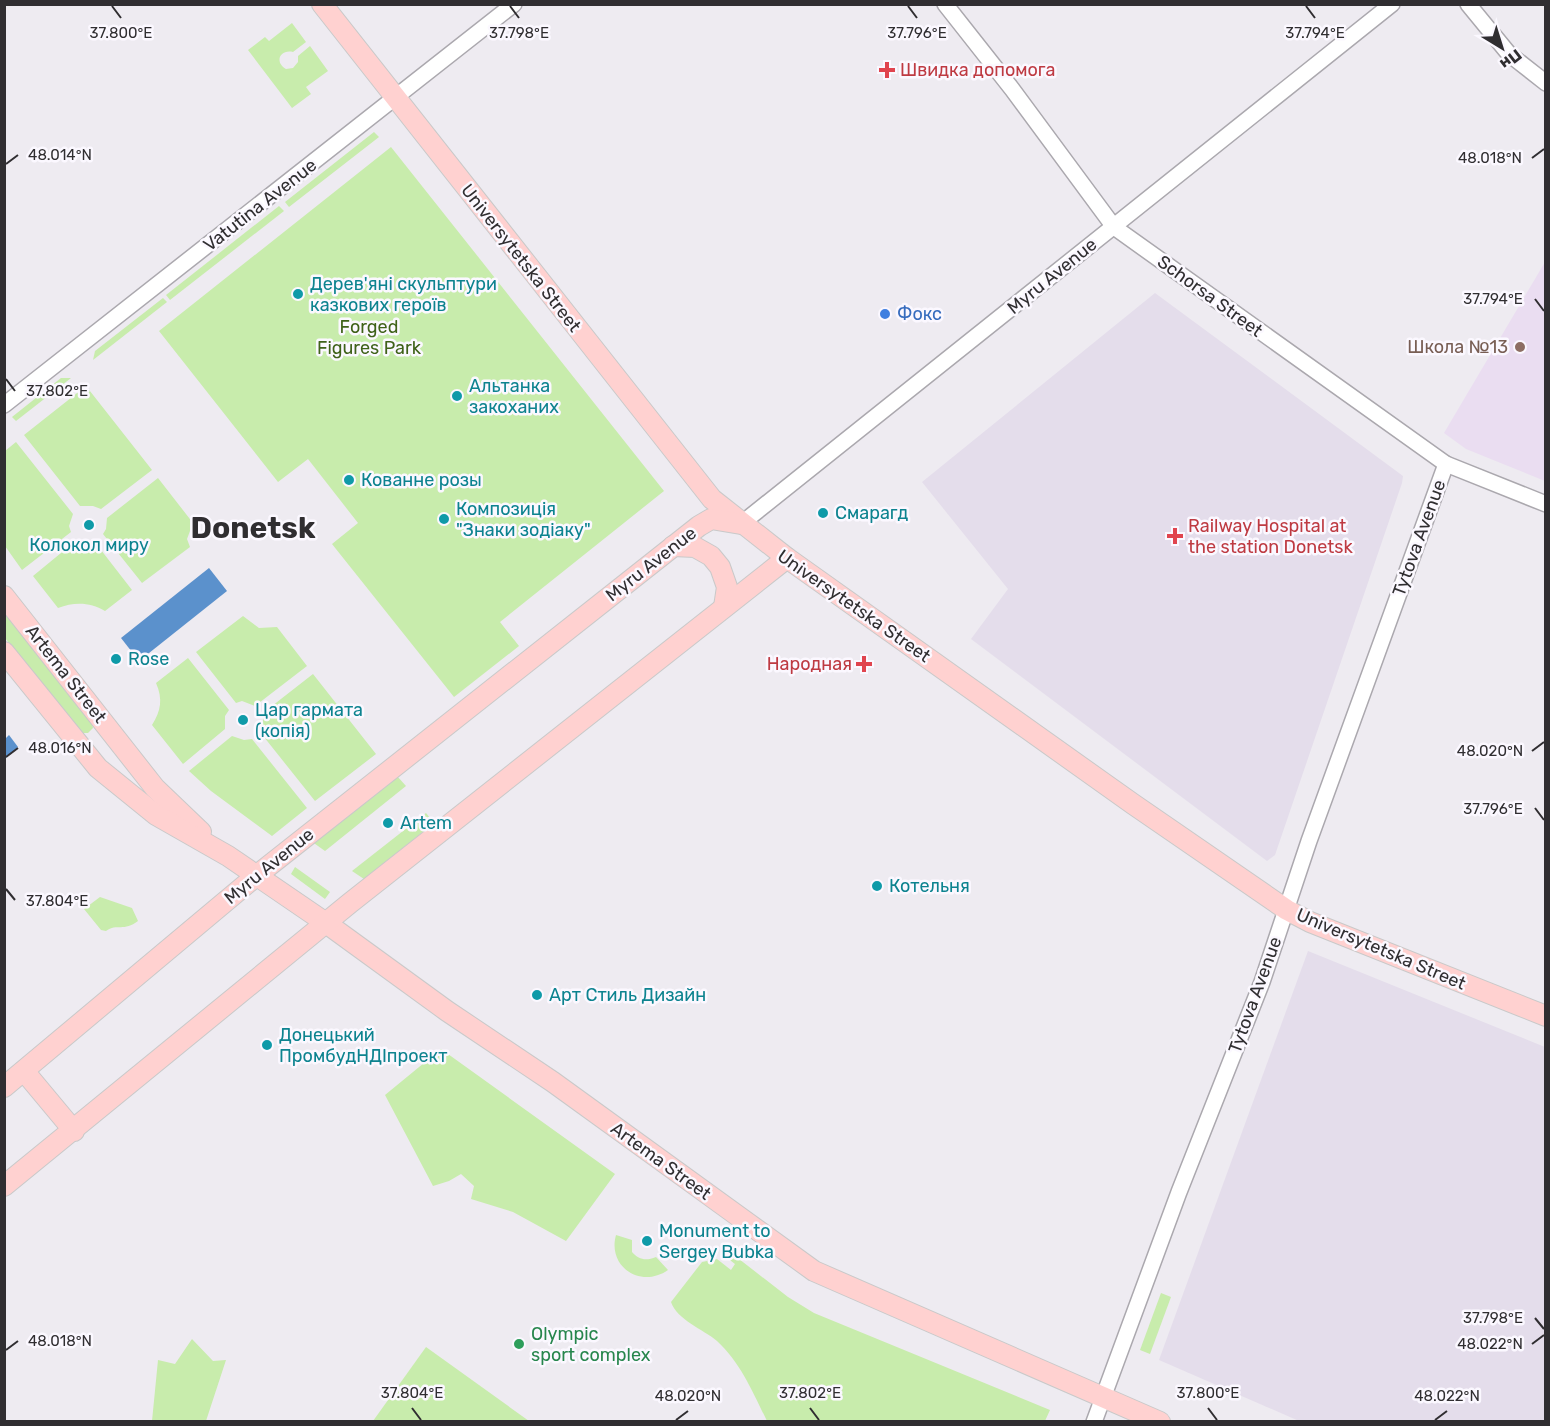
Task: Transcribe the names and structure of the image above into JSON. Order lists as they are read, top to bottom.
{
  "streets": {
    "main road": ["Universytetska Street", "Myru Avenue", "Artema Street"],
    "street": ["Vatutina Avenue", "Schorsa Street", "Tytova Avenue"]
  },
  "crossings": [
    ["Vatutina Avenue", "Universytetska Street"],
    ["Universytetska Street", "Myru Avenue"],
    ["Universytetska Street", "Tytova Avenue"],
    ["Myru Avenue", "Schorsa Street"],
    ["Myru Avenue", "Artema Street"],
    ["Schorsa Street", "Tytova Avenue"],
    ["Tytova Avenue", "Artema Street"]
  ],
  "districts": ["Donetsk"],
  "parks": ["Forged Figures Park"],
  "places": {
    "health": ["Швидка допомога", "Railway Hospital at the station Donetsk", "Народная"],
    "other": [
      "Дерев'яні скульптури казкових героїв",
      "Фокс",
      "Школа №13",
      "Альтанка закоханих",
      "Кованне розы",
      "Смарагд",
      "Композиція \"Знаки зодіаку\"",
      "Колокол миру",
      "Rose",
      "Цар гармата (копія)",
      "Artem",
      "Котельня",
      "Арт Стиль Дизайн",
      "Донецький ПромбудНДІпроект",
      "Monument to Sergey Bubka",
      "Olympic sport complex"
    ]
  },
  "north": "bottom right",
  "coordinates": [
    "37.798°E",
    "37.796°E",
    "37.794°E",
    "37.800°E",
    "48.014°N",
    "48.018°N",
    "37.802°E",
    "48.016°N",
    "48.020°N",
    "37.804°E",
    "48.022°N"
  ]
}
